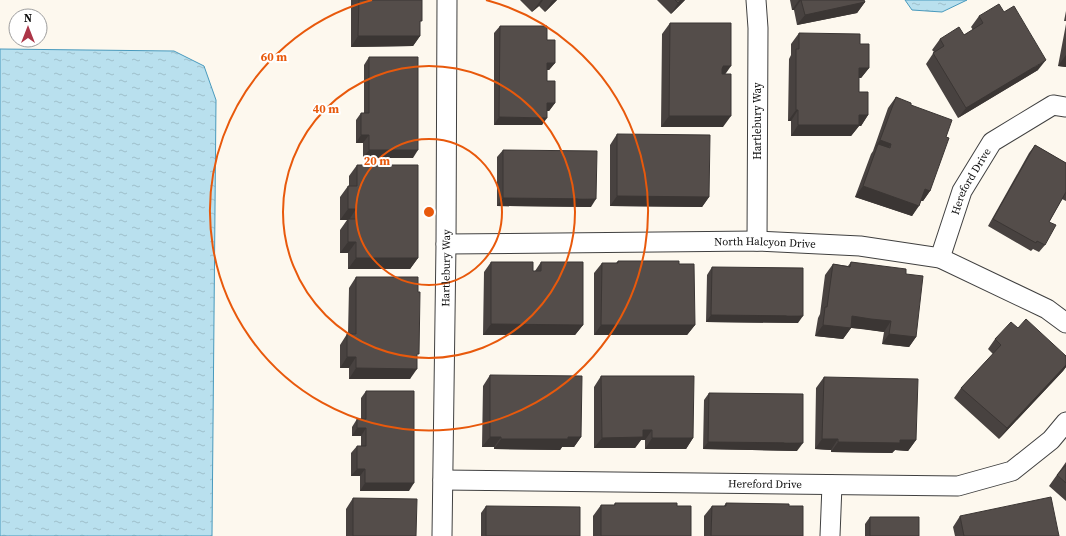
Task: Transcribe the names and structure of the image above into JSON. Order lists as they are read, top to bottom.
{
  "streets": {
    "street": ["Hartlebury Way", "Hereford Drive", "North Halcyon Drive"]
  },
  "crossings": [
    ["Hartlebury Way", "Hereford Drive"],
    ["Hartlebury Way", "North Halcyon Drive"],
    ["Hereford Drive", "North Halcyon Drive"]
  ],
  "north": "top",
  "rings": ["60 m", "40 m", "20 m"]
}
